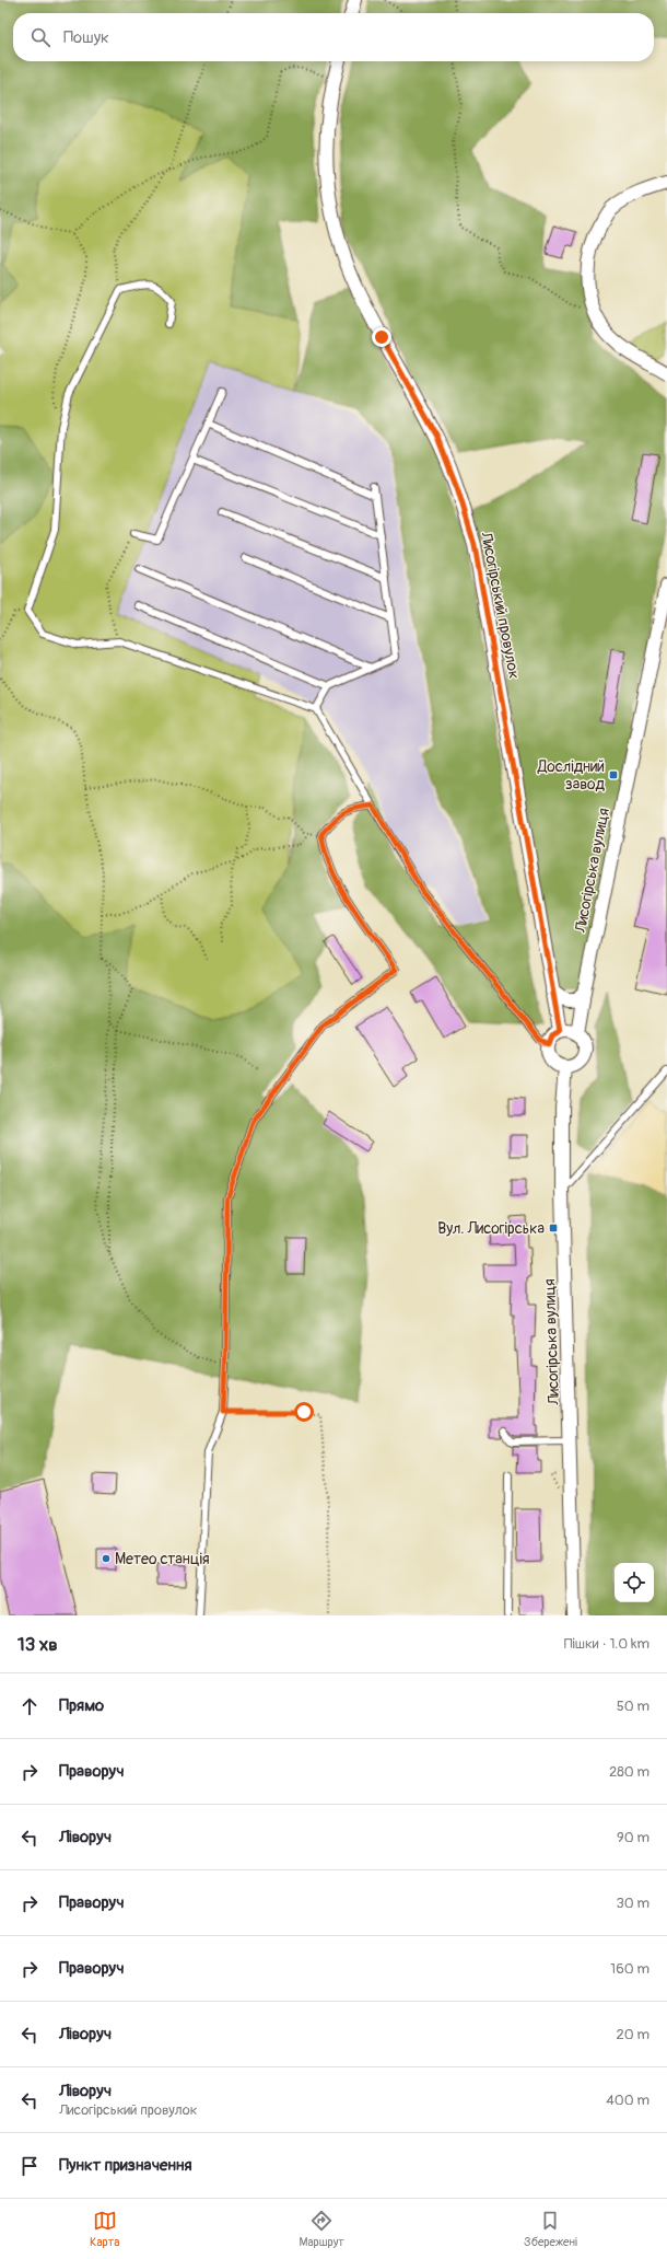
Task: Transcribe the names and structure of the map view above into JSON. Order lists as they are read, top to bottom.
{
  "streets": {
    "street": ["Лисогірський провулок", "Лисогірська вулиця"]
  },
  "crossings": [
    ["Лисогірський провулок", "Лисогірська вулиця"]
  ],
  "places": {
    "transit": ["Дослідний завод", "Вул. Лисогірська"],
    "other": ["Метео станція"]
  },
  "page": {
    "search": "Пошук",
    "heading": ["13 хв", "Пішки · 1.0 km"],
    "list": [
      ["Прямо", "50 m"],
      ["Праворуч", "280 m"],
      ["Ліворуч", "90 m"],
      ["Праворуч", "30 m"],
      ["Праворуч", "160 m"],
      ["Ліворуч", "20 m"],
      ["Ліворуч", "Лисогірський провулок", "400 m"],
      "Пункт призначення"
    ],
    "nav": ["Карта", "Маршрут", "Збережені"]
  }
}
